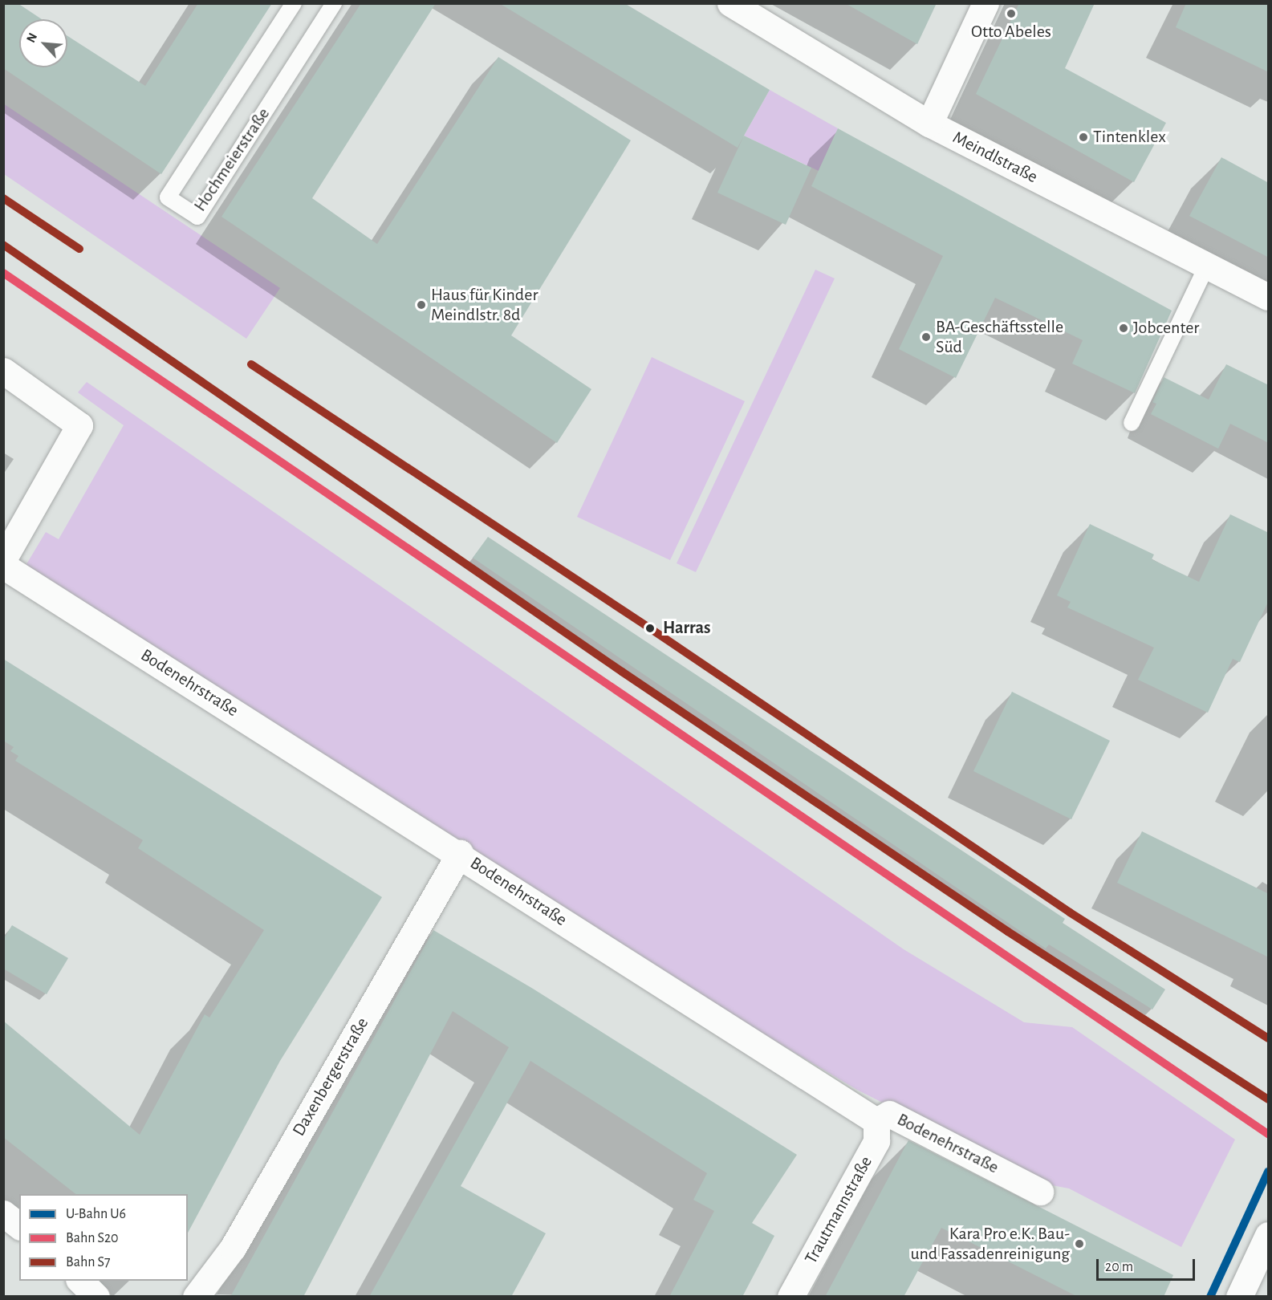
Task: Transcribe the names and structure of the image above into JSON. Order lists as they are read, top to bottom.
{
  "streets": {
    "street": [
      "Meindlstraße",
      "Bodenehrstraße",
      "Daxenbergerstraße",
      "Trautmannstraße"
    ],
    "lane": ["Hochmeierstraße"]
  },
  "crossings": [
    ["Bodenehrstraße", "Daxenbergerstraße"],
    ["Bodenehrstraße", "Trautmannstraße"]
  ],
  "places": [
    "Otto Abeles",
    "Tintenklex",
    "Haus für Kinder Meindlstr. 8d",
    "Jobcenter",
    "BA-Geschäftsstelle Süd",
    "Harras",
    "Kara Pro e.K. Bau- und Fassadenreinigung"
  ],
  "lines": ["rail line S7", "rail line S20", "metro line U6"],
  "legend": ["U-Bahn U6", "Bahn S20", "Bahn S7"],
  "scale_bar": "20 m",
  "north": "top left"
}
